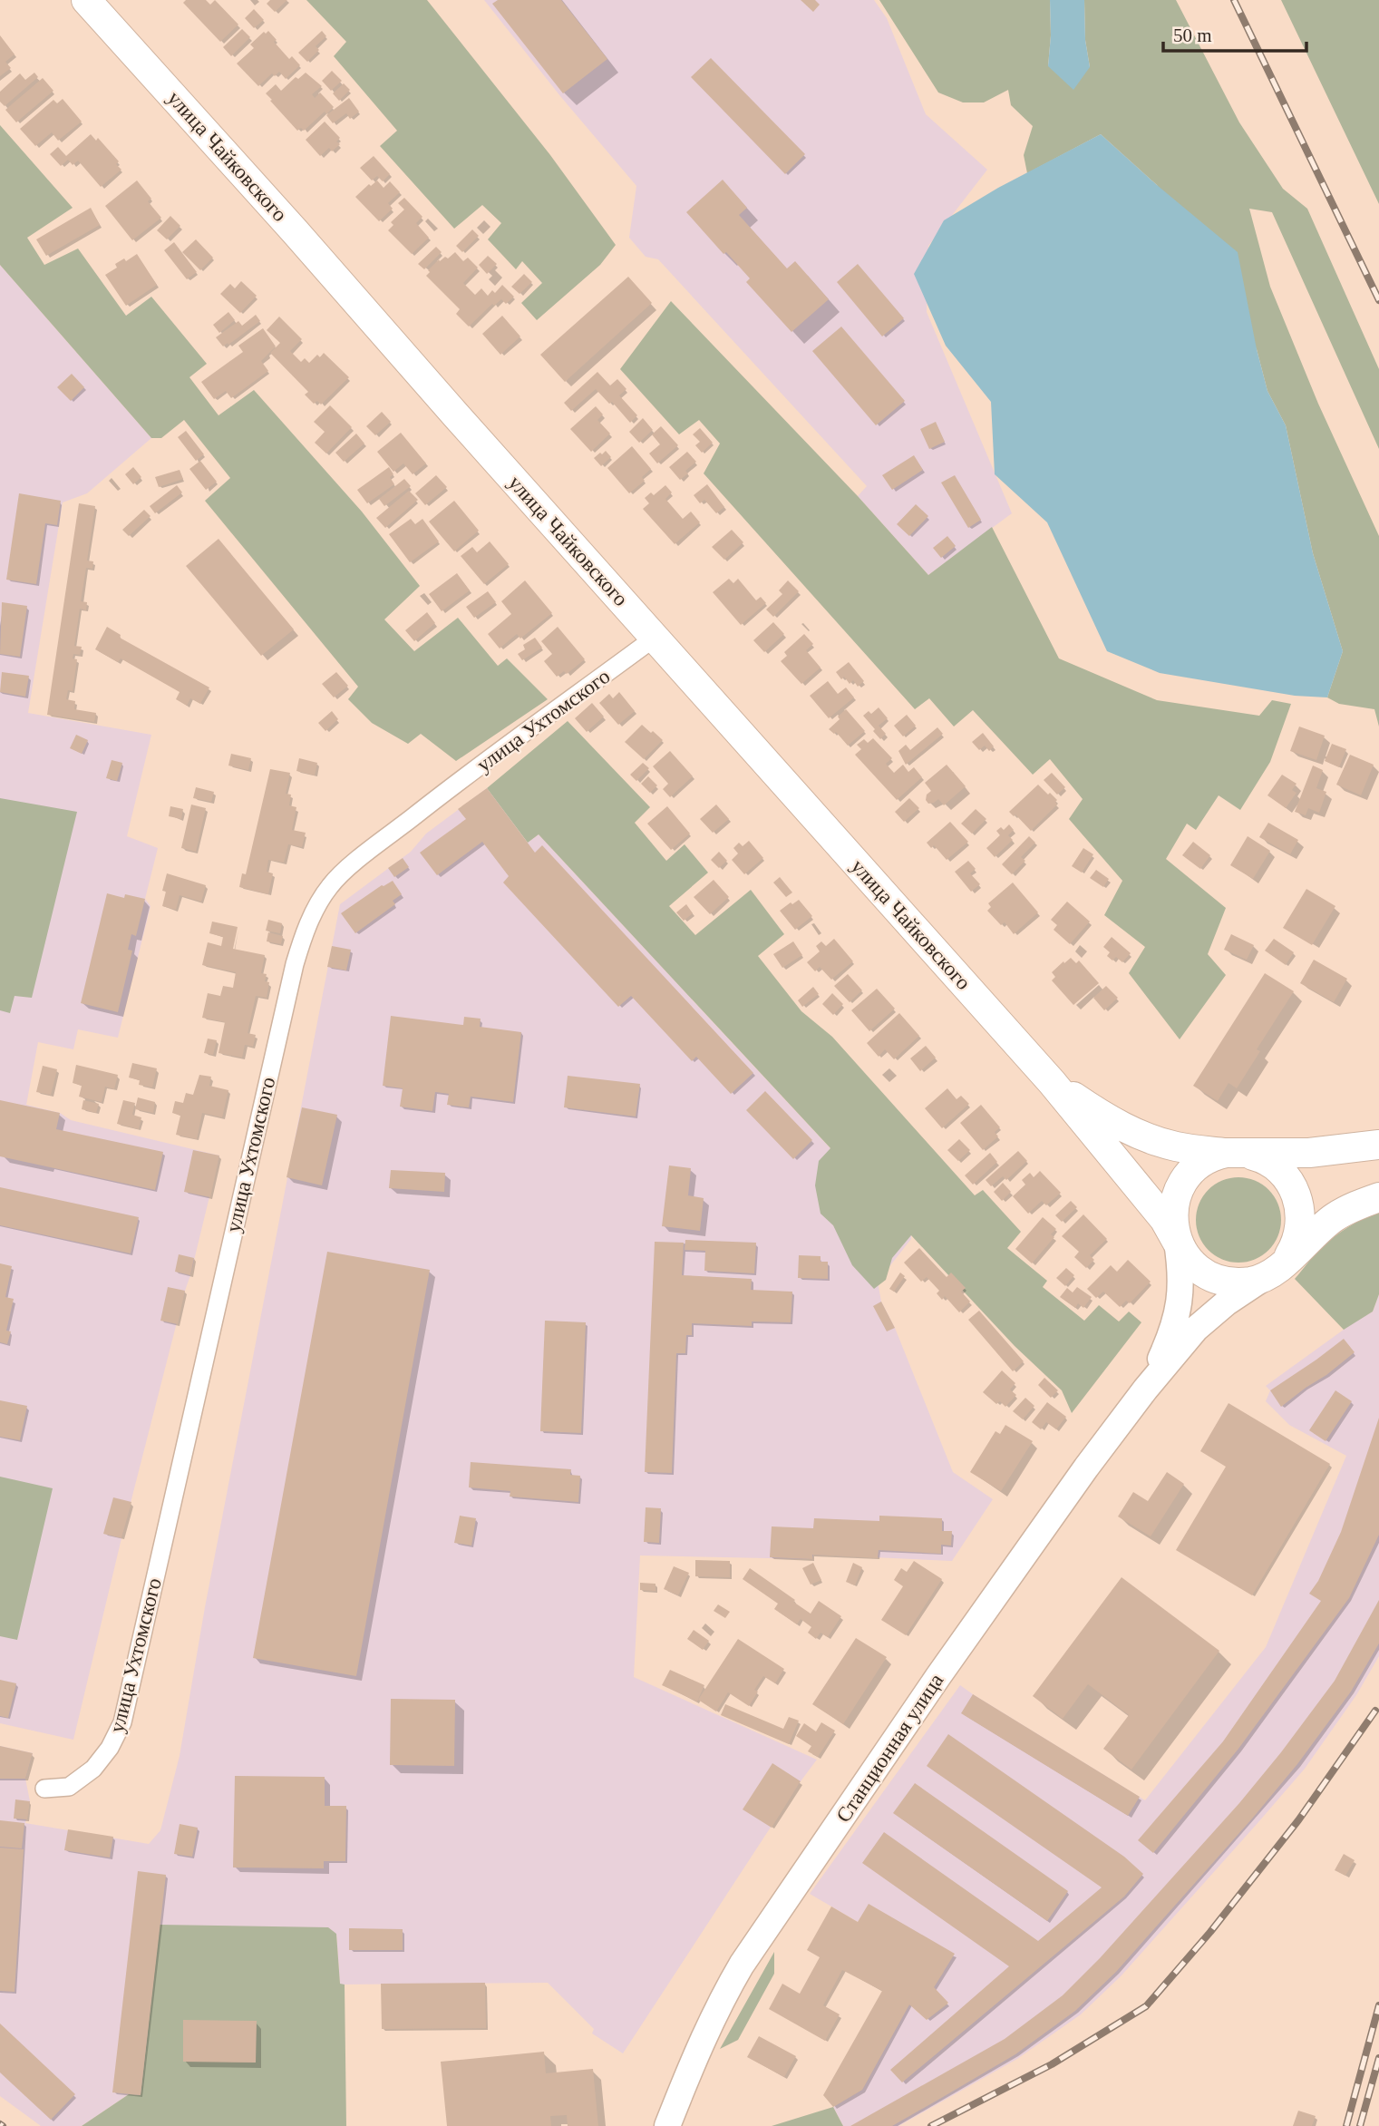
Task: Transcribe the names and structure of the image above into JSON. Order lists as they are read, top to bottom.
{
  "streets": {
    "main road": ["улица Чайковского", "Станционная улица"],
    "street": ["улица Ухтомского"]
  },
  "crossings": [
    ["улица Чайковского", "улица Ухтомского"],
    ["улица Чайковского", "Станционная улица"]
  ],
  "scale_bar": "50 m"
}
